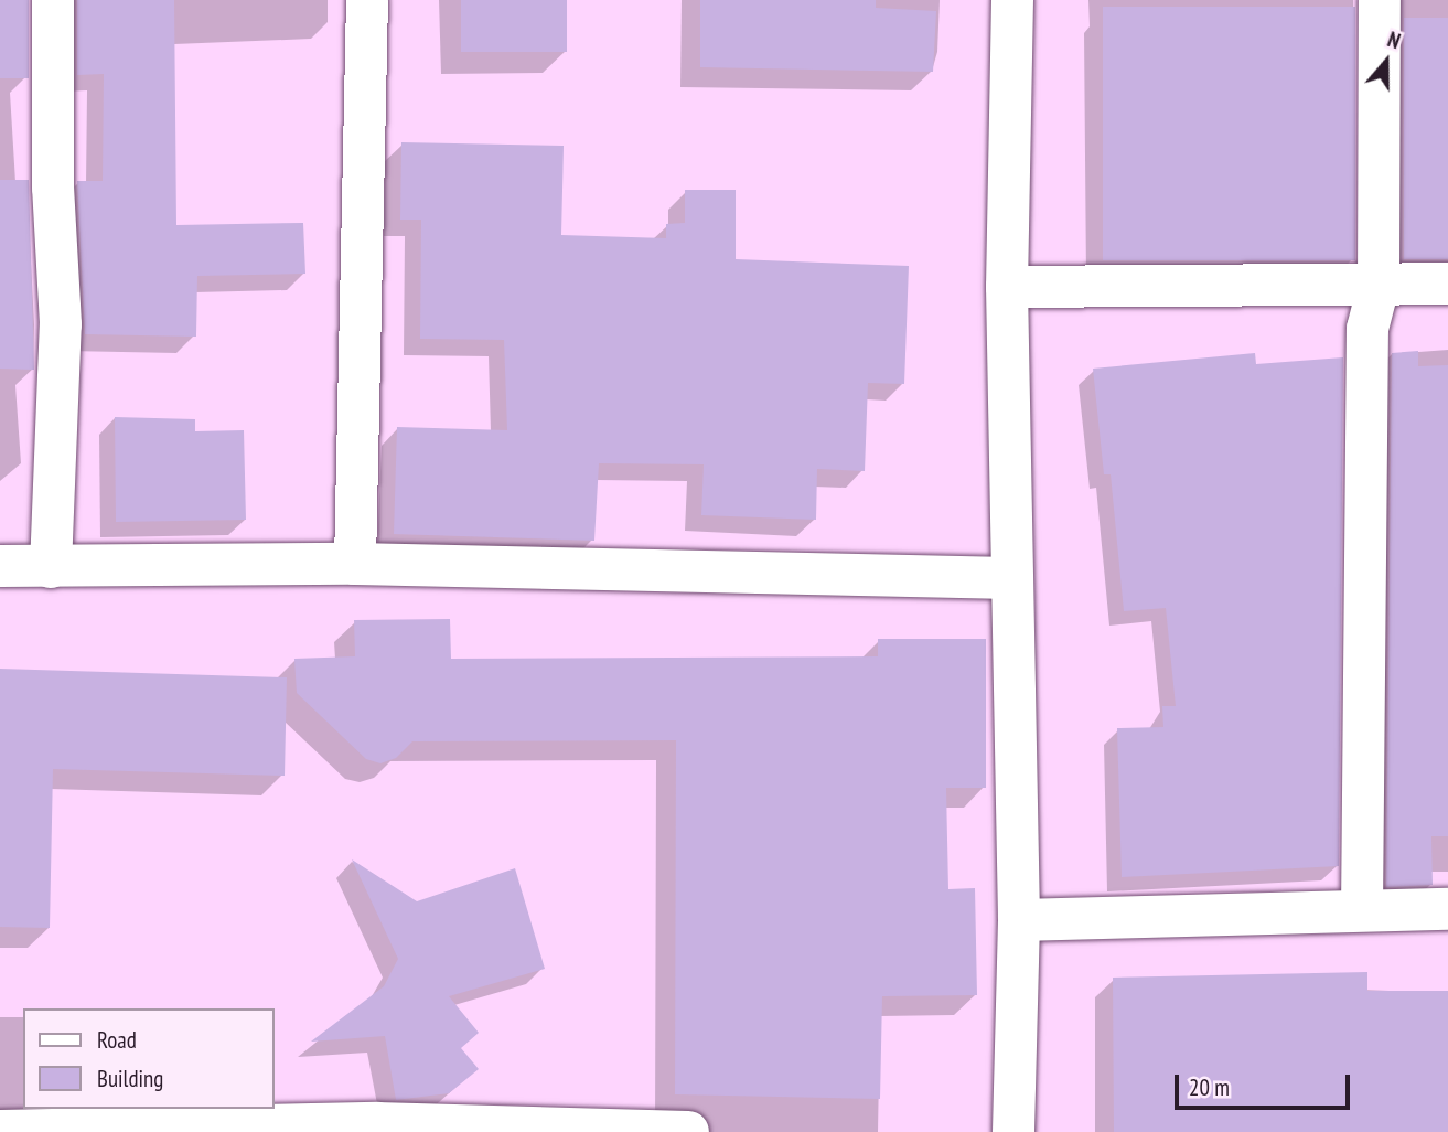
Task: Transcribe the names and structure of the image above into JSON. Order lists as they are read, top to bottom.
{
  "legend": ["Road", "Building"],
  "scale_bar": "20 m",
  "north": "top"
}
